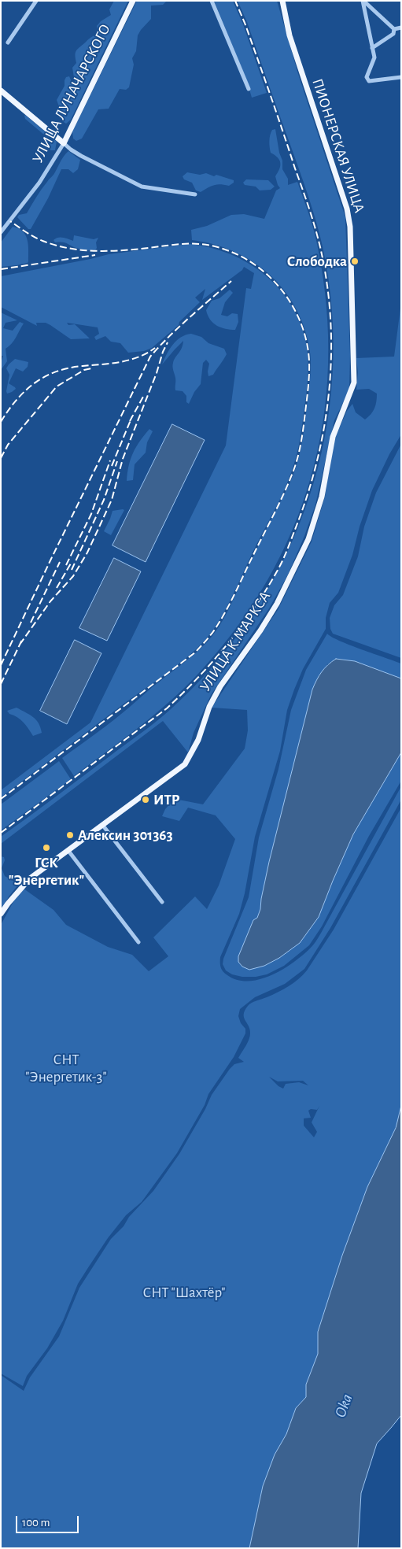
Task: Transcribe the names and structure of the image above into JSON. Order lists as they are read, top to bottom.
{
  "streets": {
    "main road": ["УЛИЦА ЛУНАЧАРСКОГО", "ПИОНЕРСКАЯ УЛИЦА", "УЛИЦА К.МАРКСА"]
  },
  "crossings": [
    ["ПИОНЕРСКАЯ УЛИЦА", "УЛИЦА К.МАРКСА"]
  ],
  "water": ["Oka"],
  "parks": ["СНТ \"Энергетик-3\"", "СНТ \"Шахтёр\""],
  "places": [
    "Слободка",
    "ИТР",
    "Алексин 301363",
    "ГСК \"Энергетик\""
  ],
  "scale_bar": "100 m"
}
